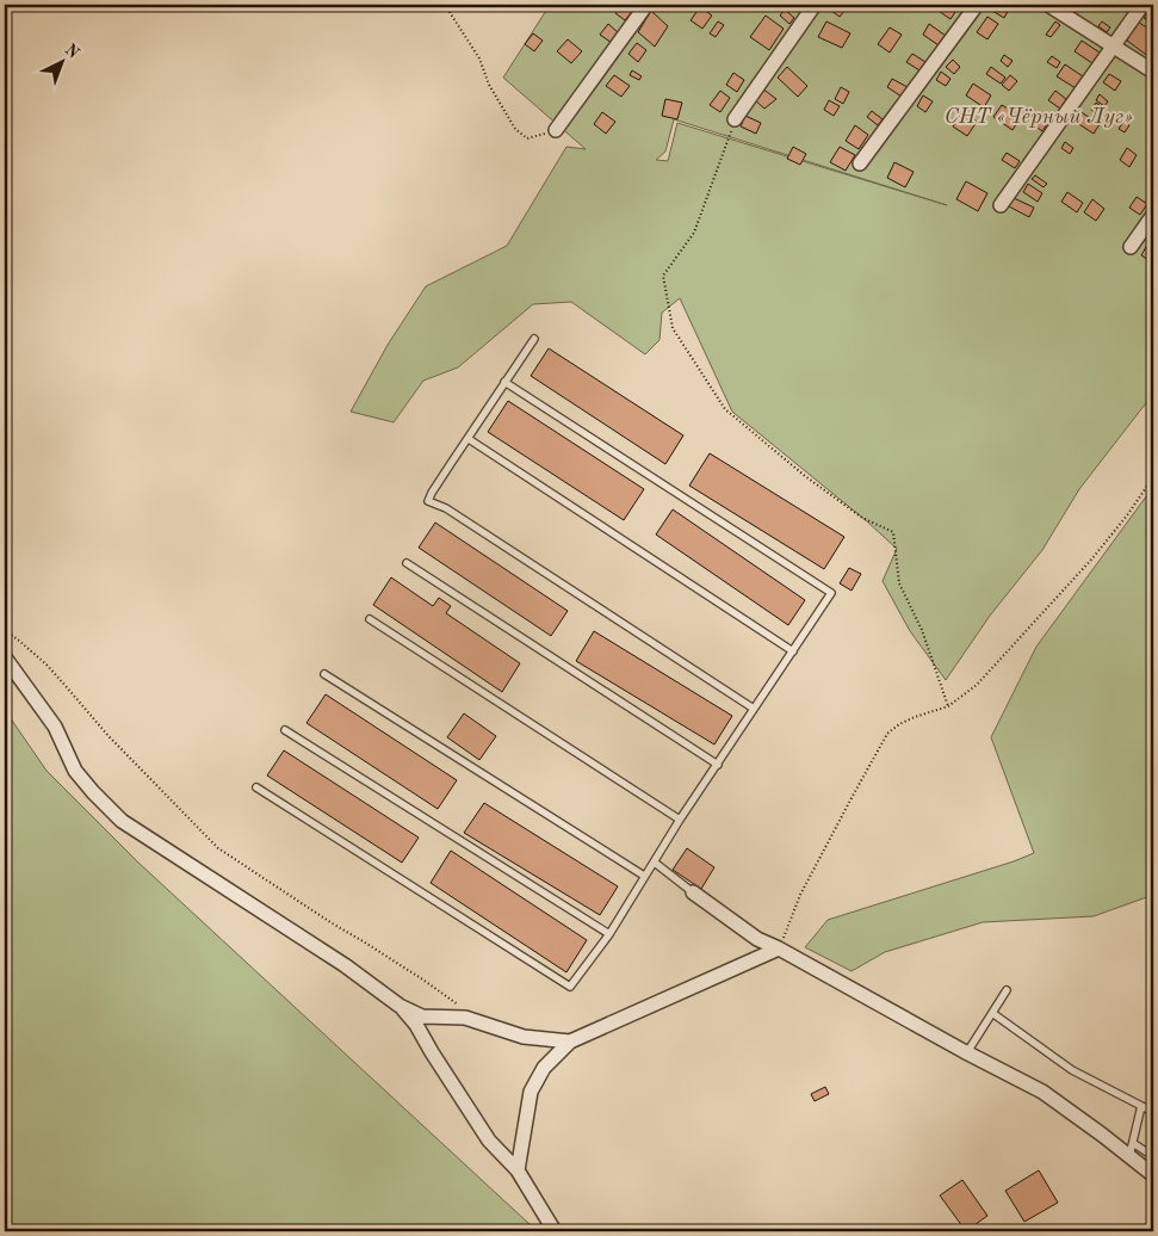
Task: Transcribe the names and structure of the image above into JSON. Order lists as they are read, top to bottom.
{
  "parks": ["СНТ «Чёрный Луг»"],
  "north": "top right"
}
